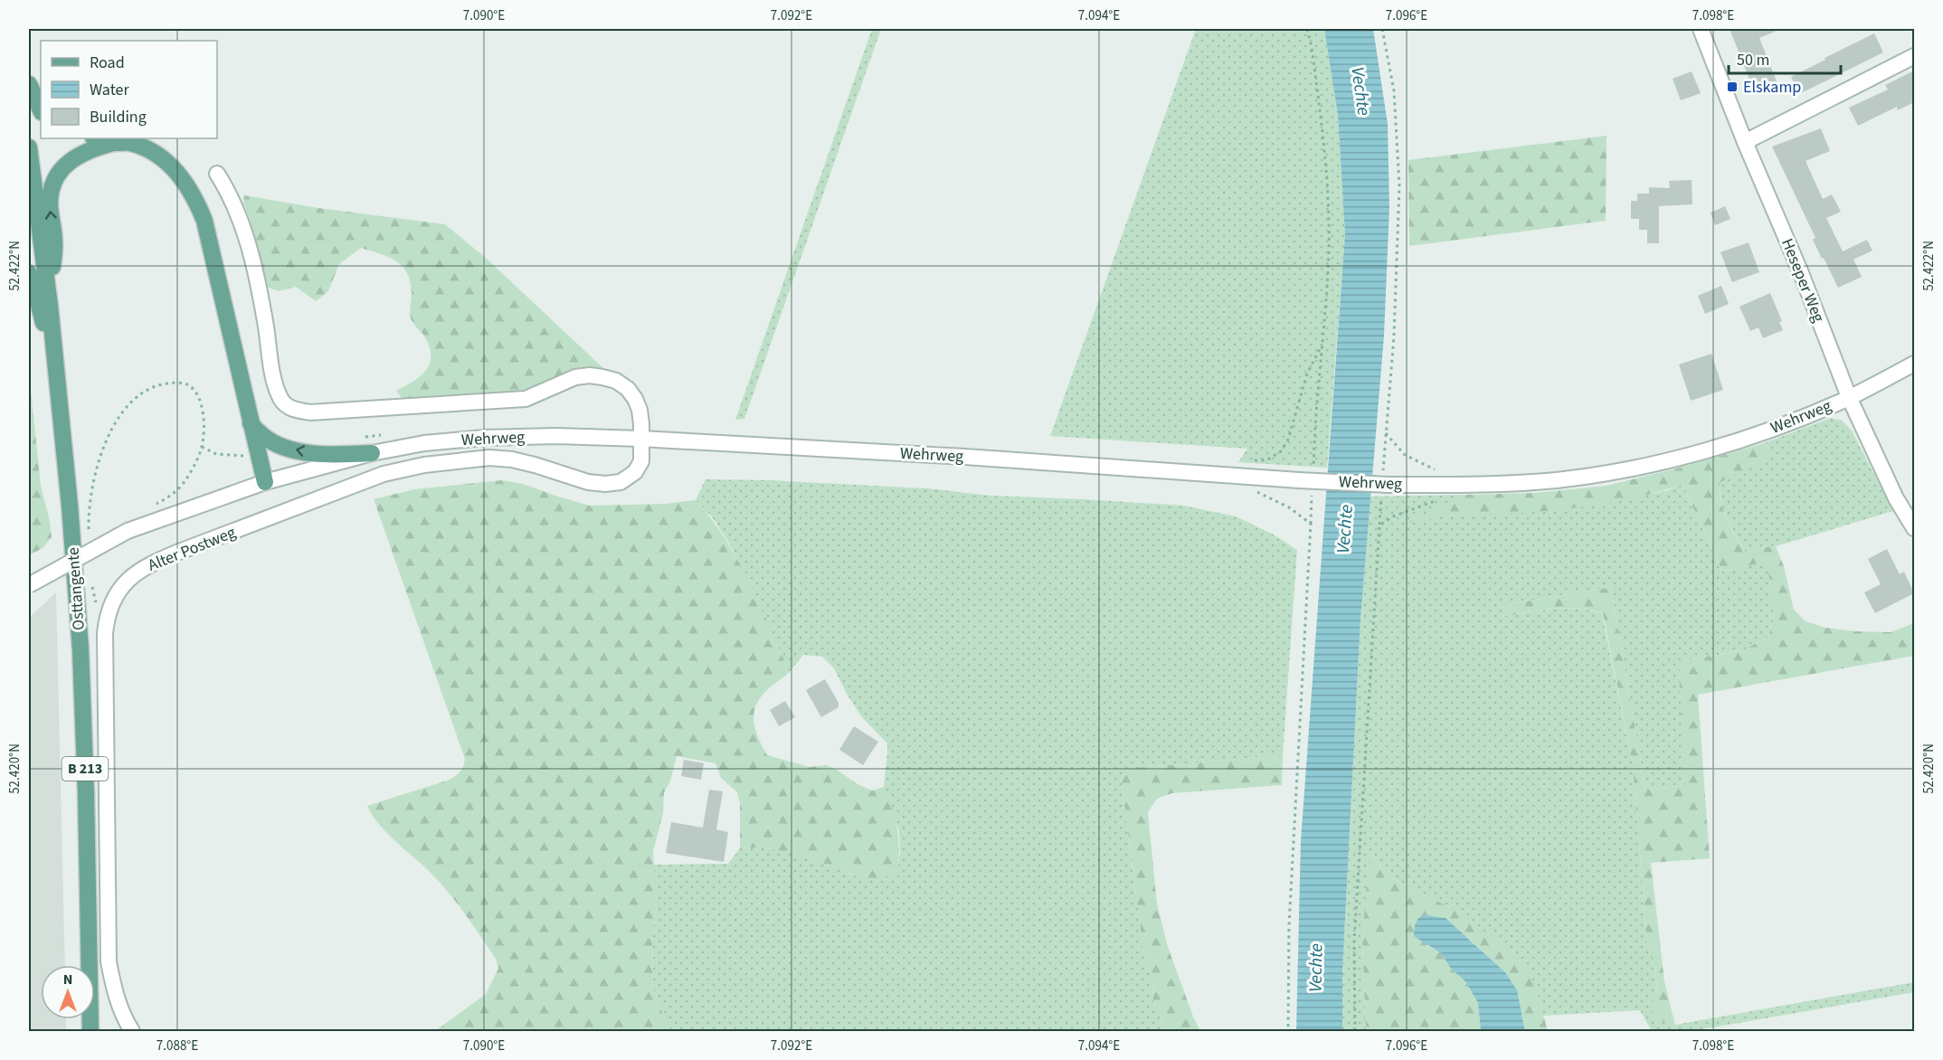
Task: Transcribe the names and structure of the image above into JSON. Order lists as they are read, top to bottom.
{
  "streets": {
    "main road": ["Osttangente", "B 213"],
    "street": ["Heseper Weg", "Wehrweg", "Alter Postweg"]
  },
  "crossings": [
    ["Heseper Weg", "Wehrweg"],
    ["Wehrweg", "Alter Postweg"]
  ],
  "water": ["Vechte"],
  "places": {
    "transit": ["Elskamp"]
  },
  "legend": ["Road", "Water", "Building"],
  "scale_bar": "50 m",
  "north": "top",
  "coordinates": [
    "7.090°E",
    "7.092°E",
    "7.094°E",
    "7.096°E",
    "7.098°E",
    "52.422°N",
    "52.420°N",
    "7.088°E"
  ]
}
